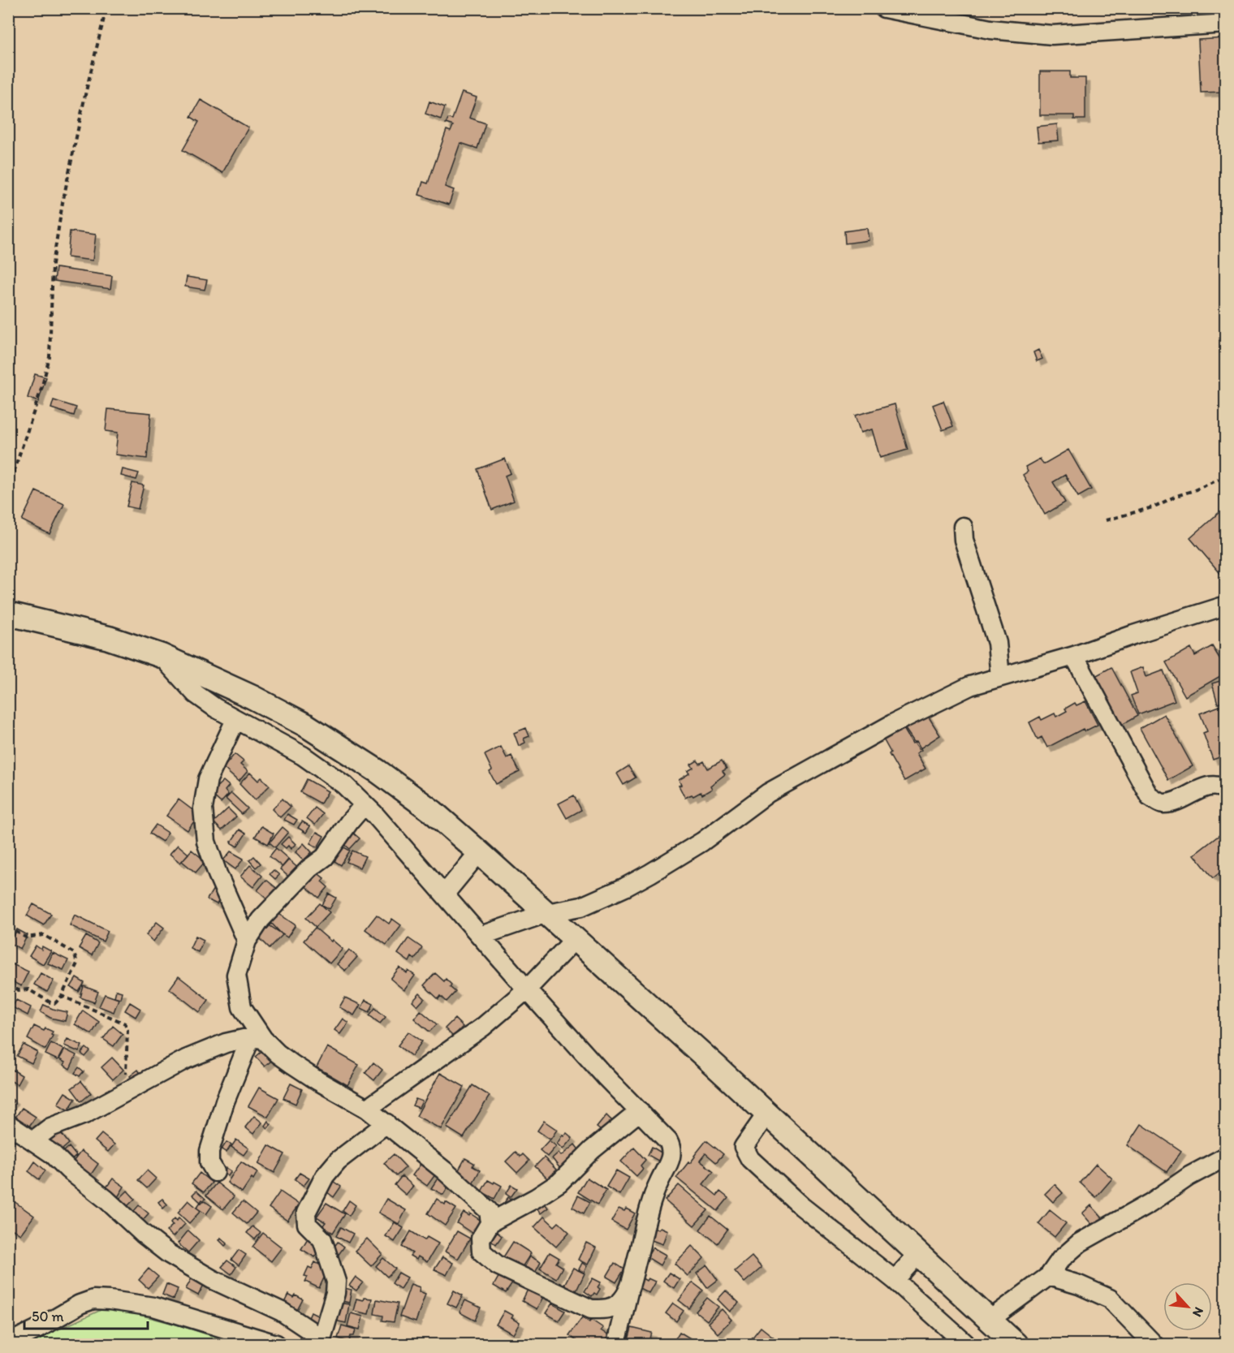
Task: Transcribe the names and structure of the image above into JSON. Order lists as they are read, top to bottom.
{
  "scale_bar": "50 m",
  "north": "bottom right"
}
